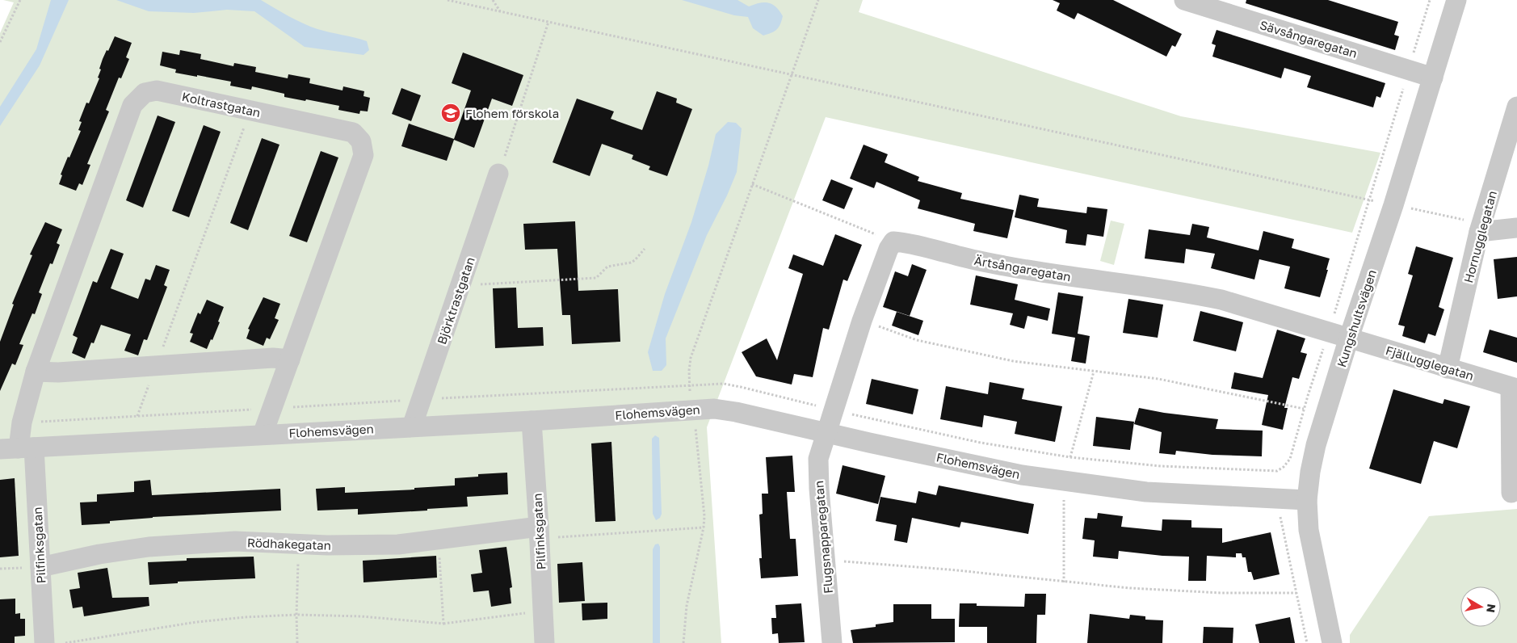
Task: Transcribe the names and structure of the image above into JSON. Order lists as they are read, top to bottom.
{
  "streets": {
    "street": [
      "Sävsångaregatan",
      "Koltrastgatan",
      "Hornugglegatan",
      "Ärtsångaregatan",
      "Björktrastgatan",
      "Kungshultsvägen",
      "Fjällugglegatan",
      "Flohemsvägen",
      "Pilfinksgatan",
      "Flugsnapparegatan",
      "Rödhakegatan"
    ]
  },
  "crossings": [
    ["Sävsångaregatan", "Kungshultsvägen"],
    ["Koltrastgatan", "Flohemsvägen"],
    ["Koltrastgatan", "Pilfinksgatan"],
    ["Hornugglegatan", "Fjällugglegatan"],
    ["Ärtsångaregatan", "Kungshultsvägen"],
    ["Ärtsångaregatan", "Fjällugglegatan"],
    ["Björktrastgatan", "Flohemsvägen"],
    ["Kungshultsvägen", "Fjällugglegatan"],
    ["Kungshultsvägen", "Flohemsvägen"],
    ["Flohemsvägen", "Pilfinksgatan"],
    ["Flohemsvägen", "Flugsnapparegatan"],
    ["Pilfinksgatan", "Rödhakegatan"]
  ],
  "places": {
    "school or university": ["Flohem förskola"]
  },
  "north": "right"
}
